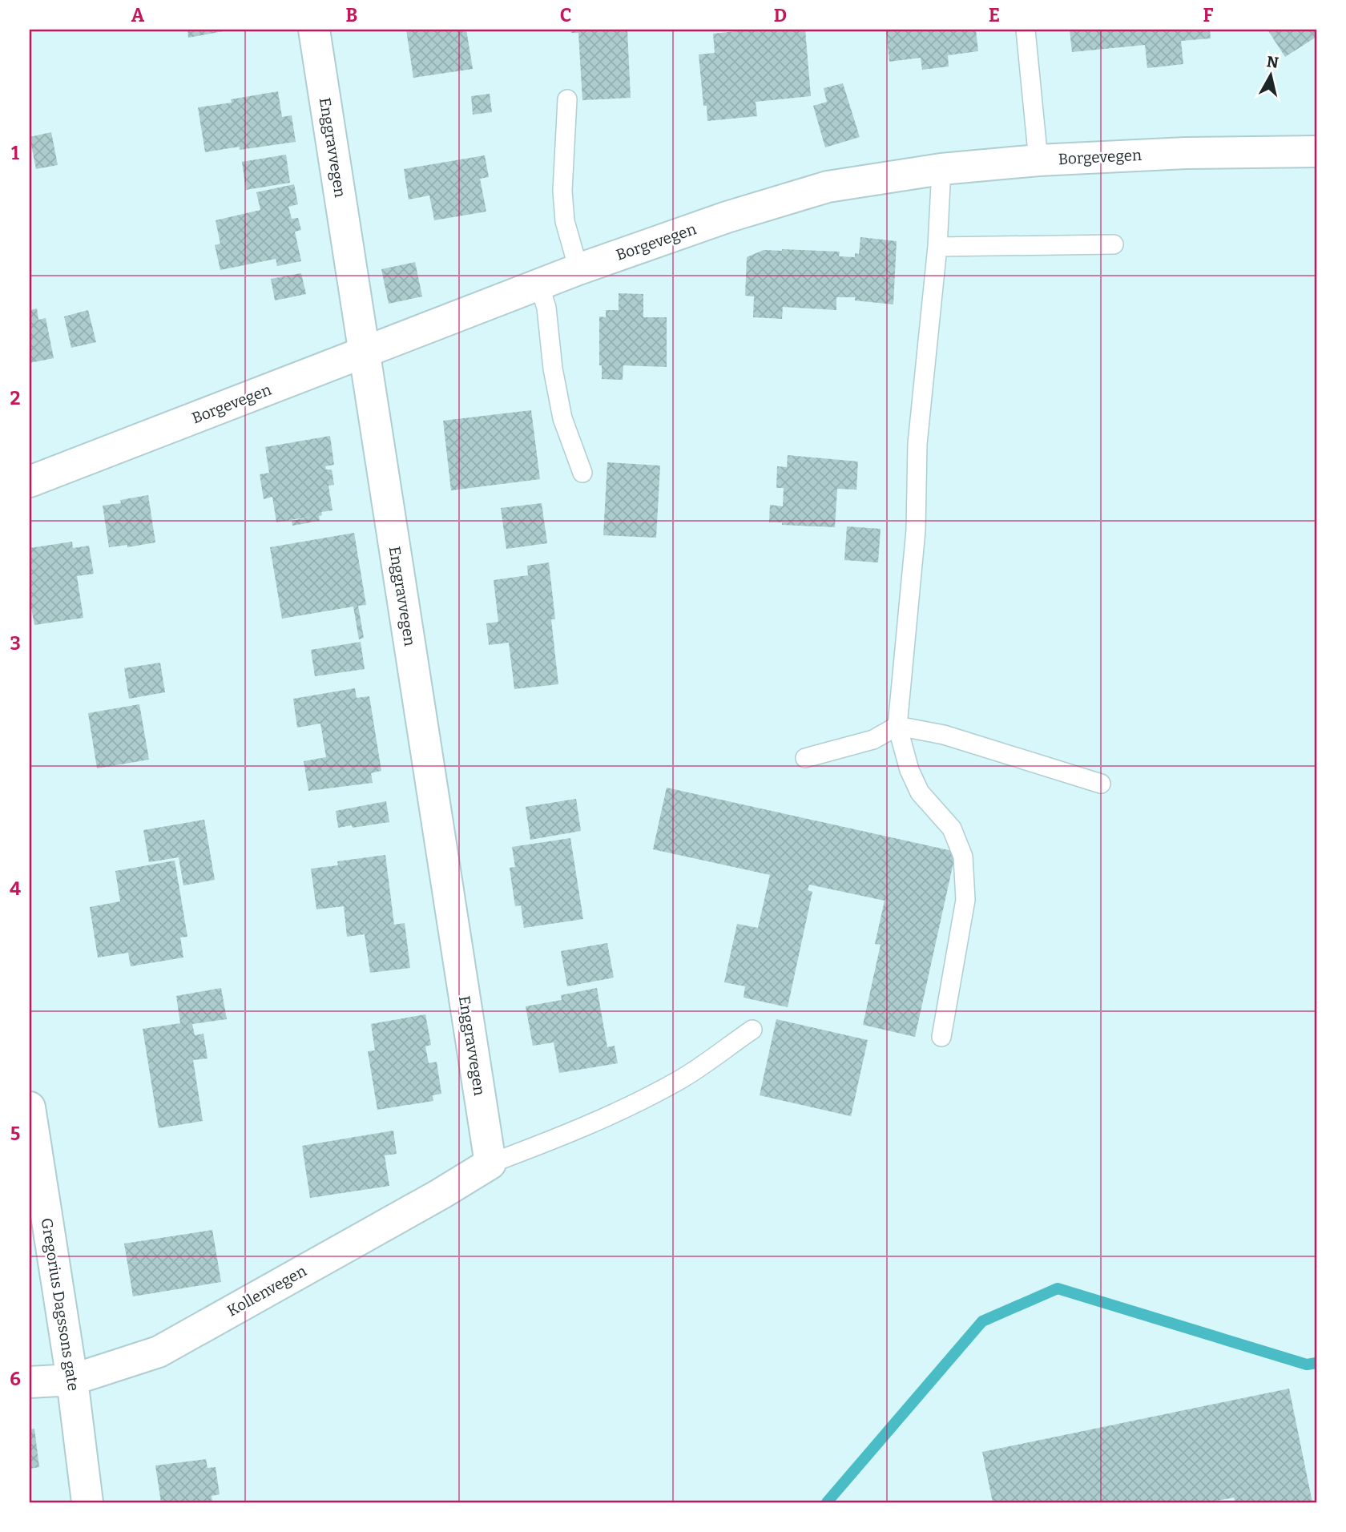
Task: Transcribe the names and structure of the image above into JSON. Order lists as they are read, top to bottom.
{
  "streets": {
    "street": [
      "Enggravvegen",
      "Borgevegen",
      "Kollenvegen",
      "Gregorius Dagssons gate"
    ]
  },
  "crossings": [
    ["Enggravvegen", "Borgevegen"],
    ["Enggravvegen", "Kollenvegen"],
    ["Kollenvegen", "Gregorius Dagssons gate"]
  ],
  "north": "top",
  "grid": {
    "columns": [
      "A",
      "B",
      "C",
      "D",
      "E",
      "F"
    ],
    "rows": [
      "1",
      "2",
      "3",
      "4",
      "5",
      "6"
    ]
  }
}
